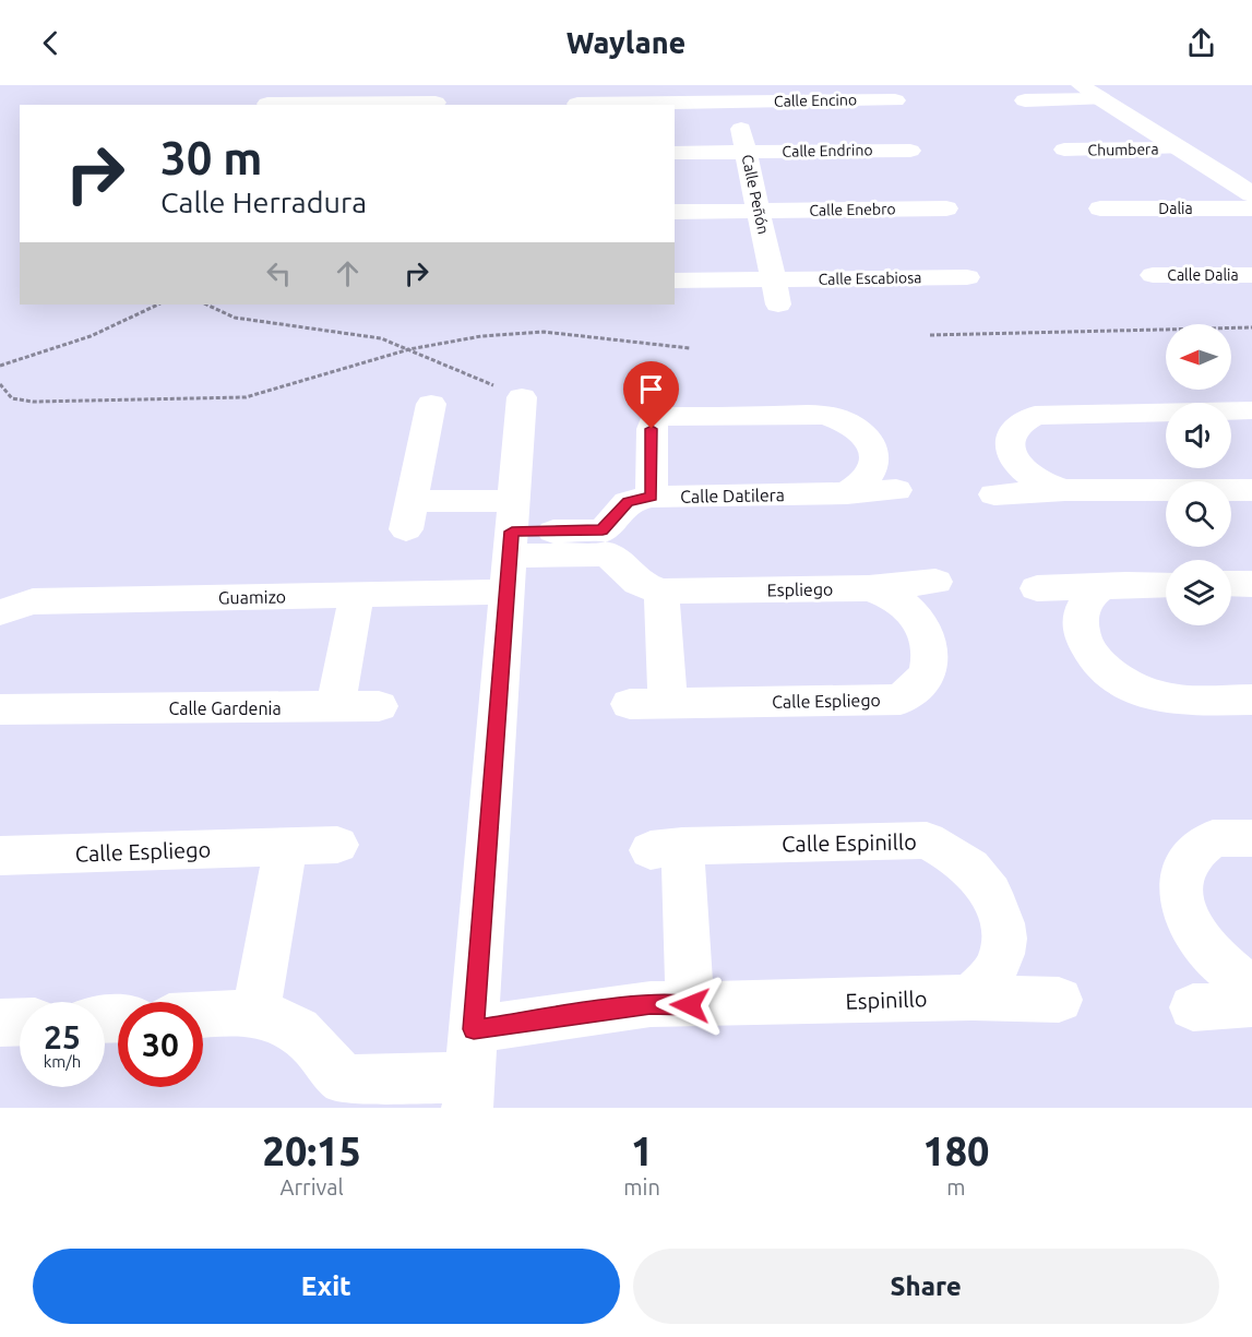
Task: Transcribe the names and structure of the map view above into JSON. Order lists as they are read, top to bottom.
{
  "streets": {
    "street": [
      "Calle Encino",
      "Chumbera",
      "Calle Endrino",
      "Calle Peñón",
      "Dalia",
      "Calle Enebro",
      "Calle Dalia",
      "Calle Escabiosa",
      "Calle Datilera",
      "Espliego",
      "Guamizo",
      "Calle Espliego",
      "Calle Gardenia",
      "Calle Espinillo",
      "Espinillo"
    ]
  },
  "crossings": [
    ["Calle Encino", "Calle Peñón"],
    ["Calle Endrino", "Calle Peñón"],
    ["Calle Peñón", "Calle Enebro"],
    ["Calle Peñón", "Calle Escabiosa"],
    ["Calle Datilera", "Guamizo"],
    ["Espliego", "Calle Espliego"],
    ["Calle Espinillo", "Espinillo"]
  ],
  "north": "left",
  "page": {
    "header": "Waylane",
    "turn": ["30 m", "Calle Herradura"],
    "speed": "25 km/h",
    "limit": "30",
    "eta": [
      "20:15",
      "Arrival",
      "1",
      "min",
      "180",
      "m"
    ],
    "buttons": ["Exit", "Share"]
  }
}
